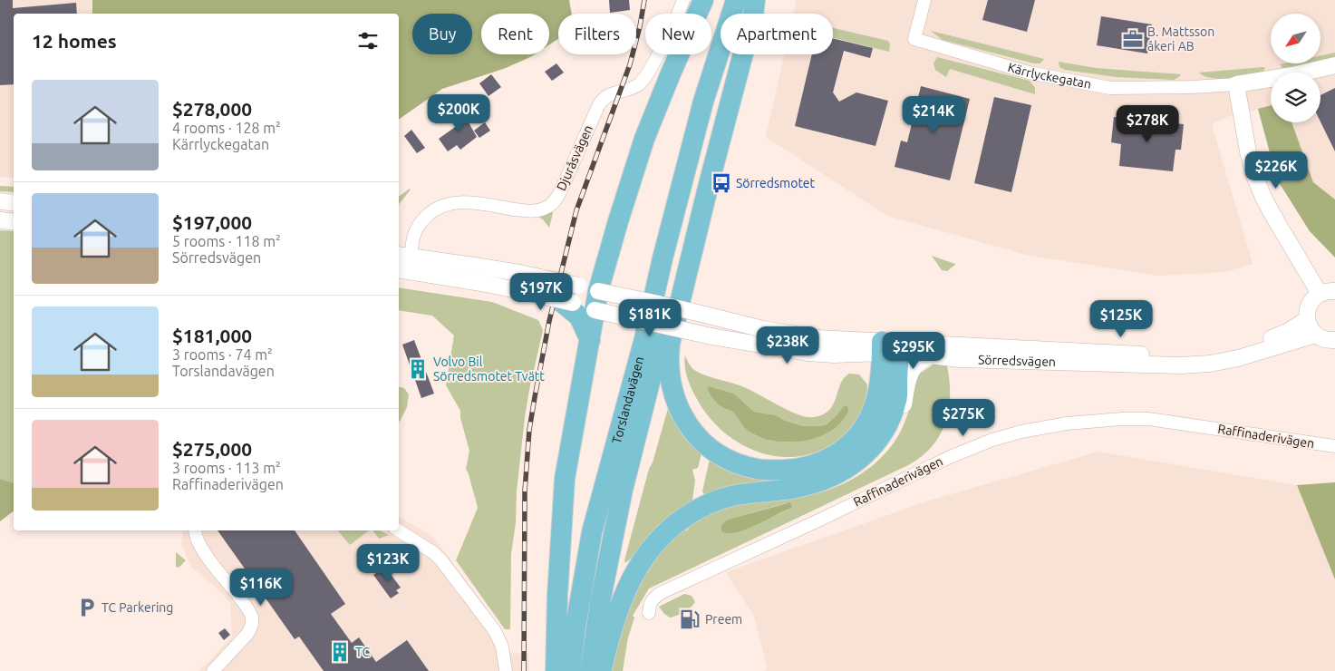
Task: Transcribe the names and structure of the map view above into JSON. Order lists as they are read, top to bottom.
{
  "streets": {
    "main road": ["Torslandavägen"],
    "street": [
      "Kärrlyckegatan",
      "Djuråsvägen",
      "Sörredsvägen",
      "Raffinaderivägen"
    ]
  },
  "crossings": [
    ["Djuråsvägen", "Sörredsvägen"]
  ],
  "places": {
    "office": ["B. Mattsson åkeri AB"],
    "bus stop": ["Sörredsmotet"],
    "building": ["Volvo Bil Sörredsmotet Tvätt", "TC"],
    "parking": ["TC Parkering"],
    "fuel station": ["Preem"]
  },
  "north": "bottom left",
  "page": {
    "chip": [
      "Buy",
      "Rent",
      "Filters",
      "New",
      "Apartment"
    ],
    "heading": "12 homes",
    "list": [
      {
        "name": "$278,000",
        "note": "4 rooms · 128 m² · Kärrlyckegatan"
      },
      {
        "name": "$197,000",
        "note": "5 rooms · 118 m² · Sörredsvägen"
      },
      {
        "name": "$181,000",
        "note": "3 rooms · 74 m² · Torslandavägen"
      },
      {
        "name": "$275,000",
        "note": "3 rooms · 113 m² · Raffinaderivägen"
      }
    ],
    "price": [
      "$200K",
      "$214K",
      "$278K",
      "$226K",
      "$197K",
      "$181K",
      "$125K",
      "$238K",
      "$295K",
      "$275K",
      "$123K",
      "$116K"
    ]
  }
}
